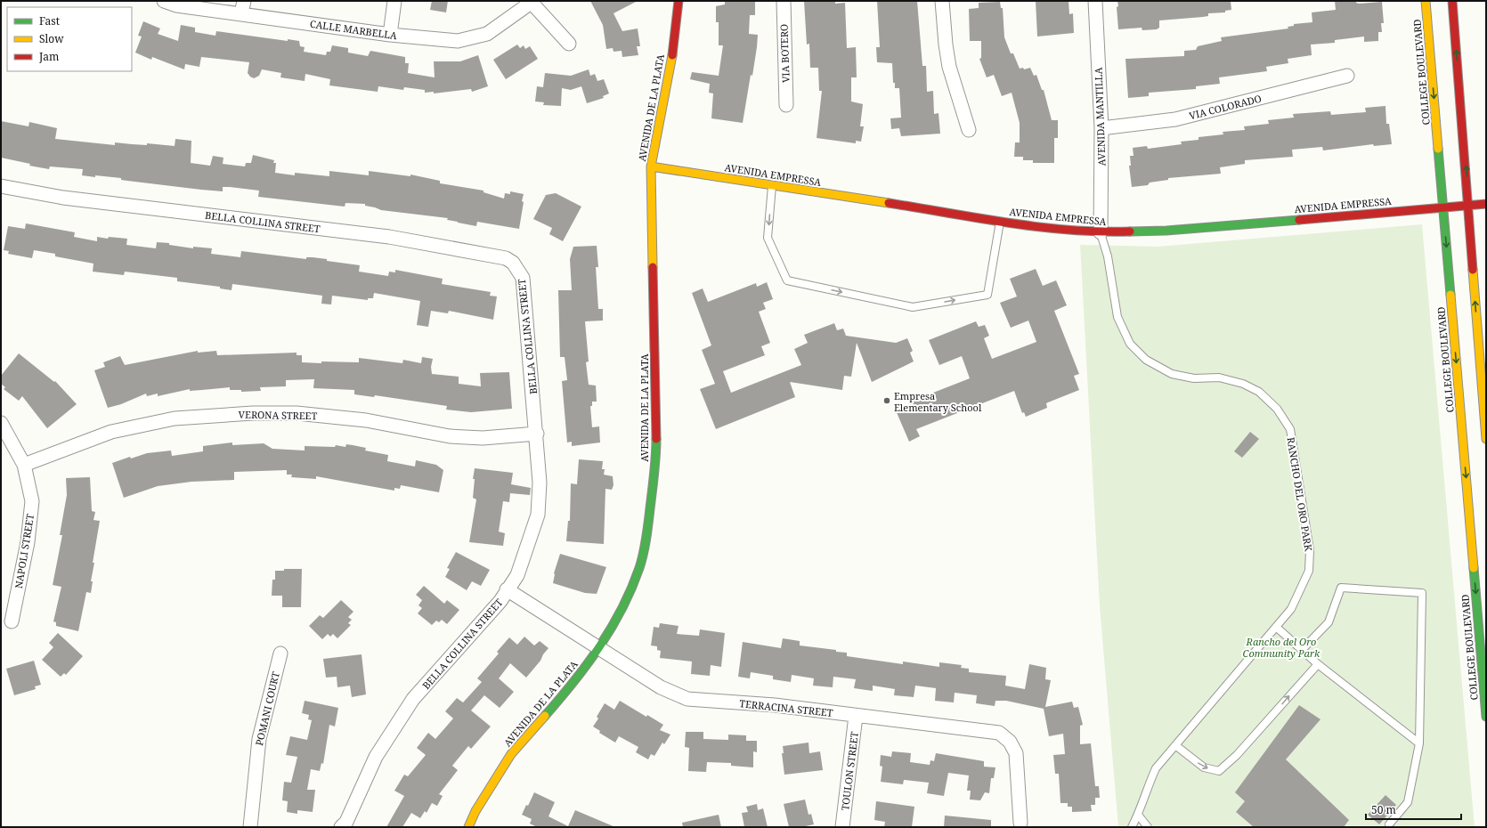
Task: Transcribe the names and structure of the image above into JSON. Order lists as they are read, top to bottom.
{
  "streets": {
    "street": [
      "CALLE MARBELLA",
      "VIA BOTERO",
      "COLLEGE BOULEVARD",
      "VIA COLORADO",
      "AVENIDA DE LA PLATA",
      "AVENIDA MANTILLA",
      "AVENIDA EMPRESSA",
      "BELLA COLLINA STREET",
      "VERONA STREET",
      "NAPOLI STREET",
      "TERRACINA STREET",
      "POMANI COURT",
      "TOULON STREET"
    ],
    "lane": ["RANCHO DEL ORO PARK"]
  },
  "crossings": [
    ["COLLEGE BOULEVARD", "AVENIDA EMPRESSA"],
    ["VIA COLORADO", "AVENIDA MANTILLA"],
    ["AVENIDA DE LA PLATA", "AVENIDA EMPRESSA"],
    ["AVENIDA DE LA PLATA", "TERRACINA STREET"],
    ["AVENIDA MANTILLA", "AVENIDA EMPRESSA"],
    ["AVENIDA MANTILLA", "RANCHO DEL ORO PARK"],
    ["AVENIDA EMPRESSA", "RANCHO DEL ORO PARK"],
    ["BELLA COLLINA STREET", "VERONA STREET"],
    ["BELLA COLLINA STREET", "TERRACINA STREET"],
    ["VERONA STREET", "NAPOLI STREET"],
    ["TERRACINA STREET", "TOULON STREET"]
  ],
  "parks": ["Rancho del Oro Community Park"],
  "places": ["Empresa Elementary School"],
  "legend": ["Fast", "Slow", "Jam"],
  "scale_bar": "50 m"
}
